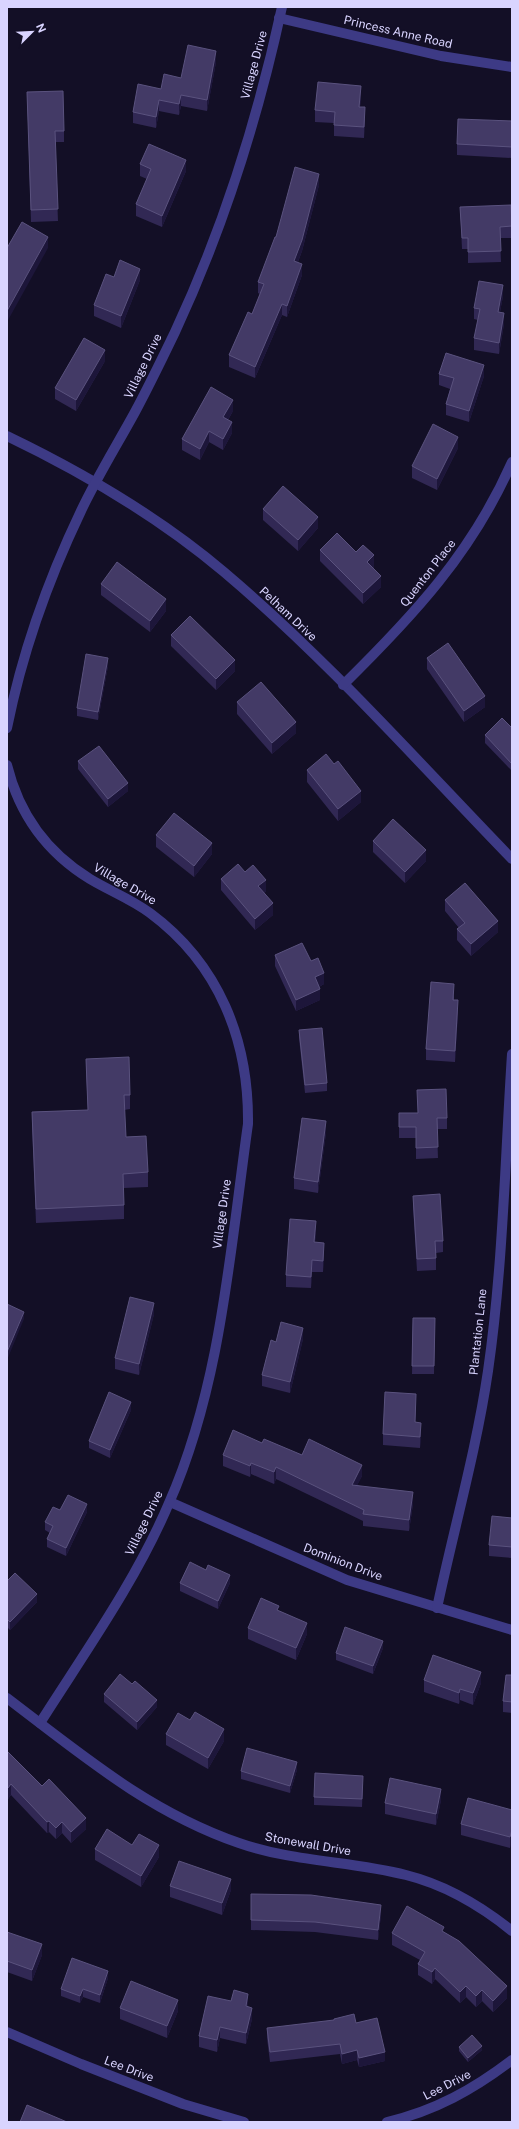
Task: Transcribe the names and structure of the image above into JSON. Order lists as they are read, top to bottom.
{
  "streets": {
    "street": [
      "Princess Anne Road",
      "Village Drive",
      "Quenton Place",
      "Pelham Drive",
      "Plantation Lane",
      "Dominion Drive",
      "Stonewall Drive",
      "Lee Drive"
    ]
  },
  "crossings": [
    ["Princess Anne Road", "Village Drive"],
    ["Village Drive", "Pelham Drive"],
    ["Village Drive", "Dominion Drive"],
    ["Village Drive", "Stonewall Drive"],
    ["Quenton Place", "Pelham Drive"],
    ["Plantation Lane", "Dominion Drive"]
  ],
  "north": "top right"
}
